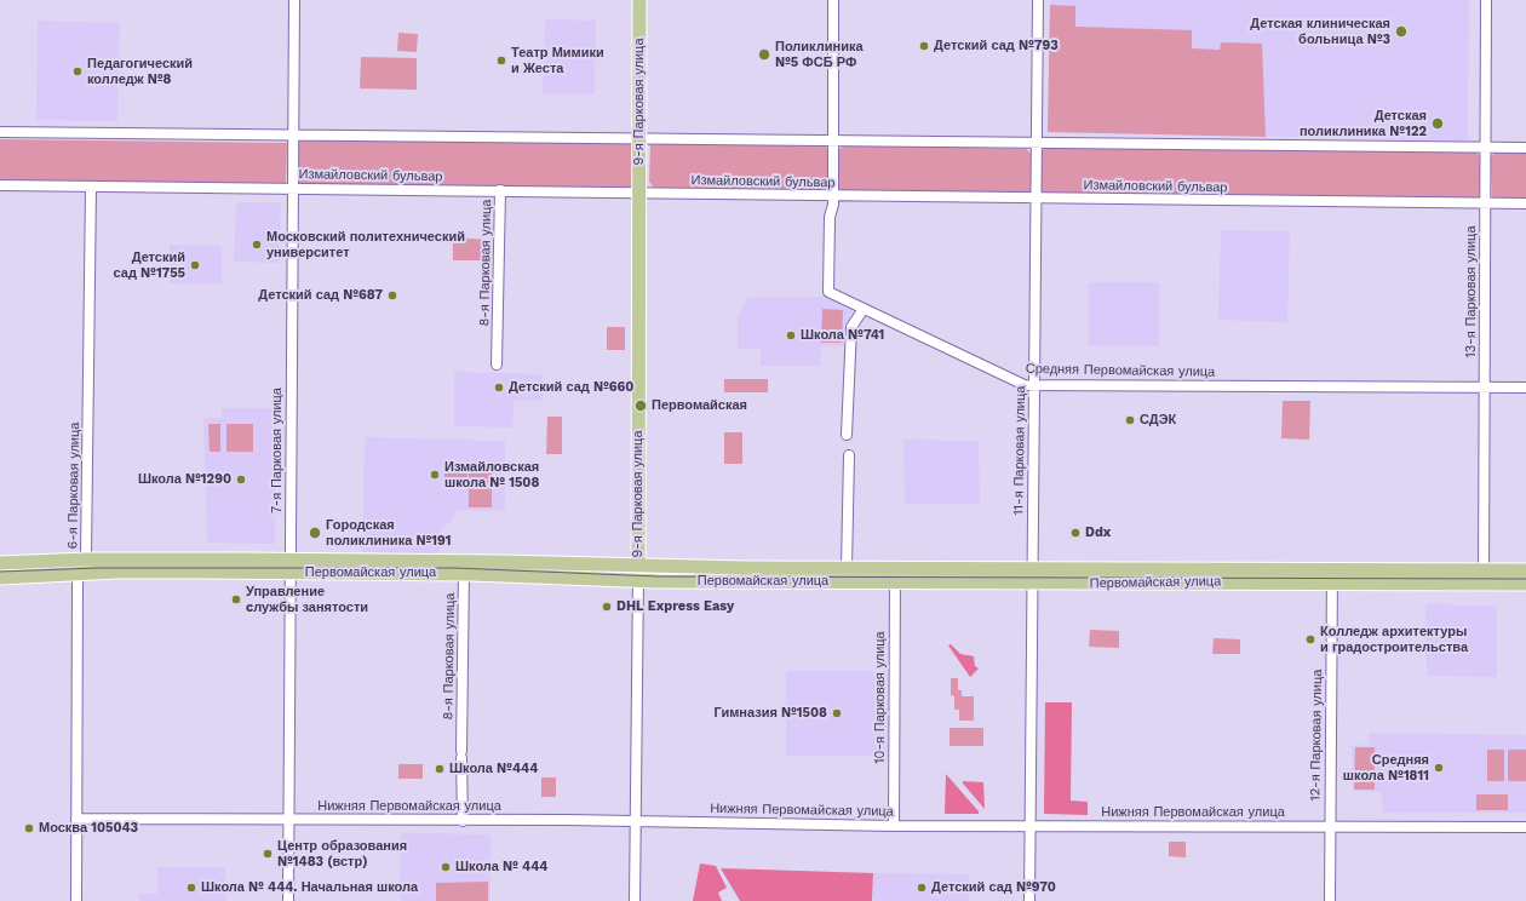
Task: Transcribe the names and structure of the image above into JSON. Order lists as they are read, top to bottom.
{
  "streets": {
    "main road": ["9-я Парковая улица", "Первомайская улица"],
    "street": [
      "Измайловский бульвар",
      "8-я Парковая улица",
      "13-я Парковая улица",
      "Средняя Первомайская улица",
      "7-я Парковая улица",
      "11-я Парковая улица",
      "6-я Парковая улица",
      "10-я Парковая улица",
      "12-я Парковая улица",
      "Нижняя Первомайская улица"
    ]
  },
  "crossings": [
    ["9-я Парковая улица", "Измайловский бульвар"],
    ["9-я Парковая улица", "Первомайская улица"],
    ["9-я Парковая улица", "Нижняя Первомайская улица"],
    ["Измайловский бульвар", "8-я Парковая улица"],
    ["Измайловский бульвар", "13-я Парковая улица"],
    ["Измайловский бульвар", "Средняя Первомайская улица"],
    ["Измайловский бульвар", "7-я Парковая улица"],
    ["Измайловский бульвар", "11-я Парковая улица"],
    ["Измайловский бульвар", "6-я Парковая улица"],
    ["8-я Парковая улица", "Первомайская улица"],
    ["8-я Парковая улица", "Нижняя Первомайская улица"],
    ["13-я Парковая улица", "Средняя Первомайская улица"],
    ["13-я Парковая улица", "Первомайская улица"],
    ["Средняя Первомайская улица", "11-я Парковая улица"],
    ["7-я Парковая улица", "Первомайская улица"],
    ["7-я Парковая улица", "Нижняя Первомайская улица"],
    ["11-я Парковая улица", "Первомайская улица"],
    ["11-я Парковая улица", "Нижняя Первомайская улица"],
    ["6-я Парковая улица", "Первомайская улица"],
    ["6-я Парковая улица", "Нижняя Первомайская улица"],
    ["Первомайская улица", "10-я Парковая улица"],
    ["Первомайская улица", "12-я Парковая улица"],
    ["10-я Парковая улица", "Нижняя Первомайская улица"],
    ["12-я Парковая улица", "Нижняя Первомайская улица"]
  ],
  "places": [
    "Детская клиническая больница №3",
    "Детский сад №793",
    "Поликлиника №5 ФСБ РФ",
    "Театр Мимики и Жеста",
    "Педагогический колледж №8",
    "Детская поликлиника №122",
    "Московский политехнический университет",
    "Детский сад №1755",
    "Детский сад №687",
    "Школа №741",
    "Детский сад №660",
    "Первомайская",
    "СДЭК",
    "Измайловская школа № 1508",
    "Школа №1290",
    "Городская поликлиника №191",
    "Ddx",
    "Управление cлужбы занятости",
    "DHL Express Easy",
    "Колледж архитектуры и градостроительства",
    "Гимназия №1508",
    "Средняя школа №1811",
    "Школа №444",
    "Москва 105043",
    "Центр образования №1483 (встр)",
    "Школа № 444",
    "Школа № 444. Начальная школа",
    "Детский сад №970"
  ]
}
